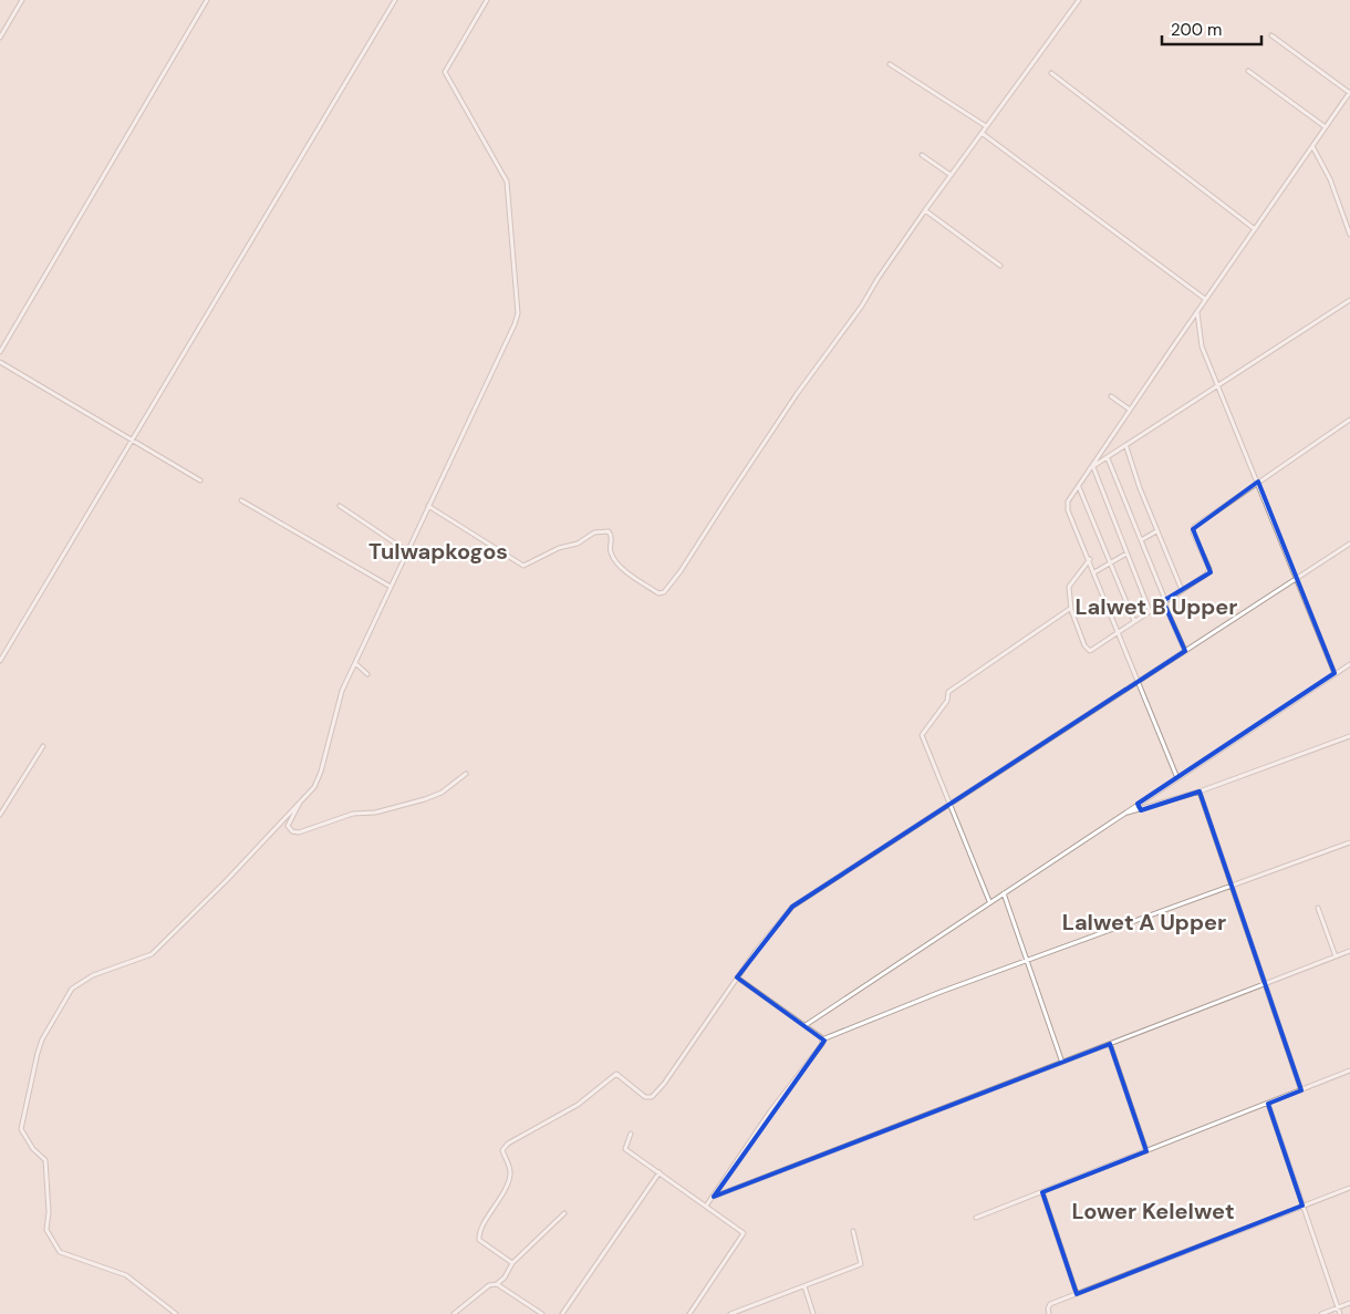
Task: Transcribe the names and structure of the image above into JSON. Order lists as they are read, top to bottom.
{
  "districts": [
    "Tulwapkogos",
    "Lalwet B Upper",
    "Lalwet A Upper",
    "Lower Kelelwet"
  ],
  "scale_bar": "200 m"
}
